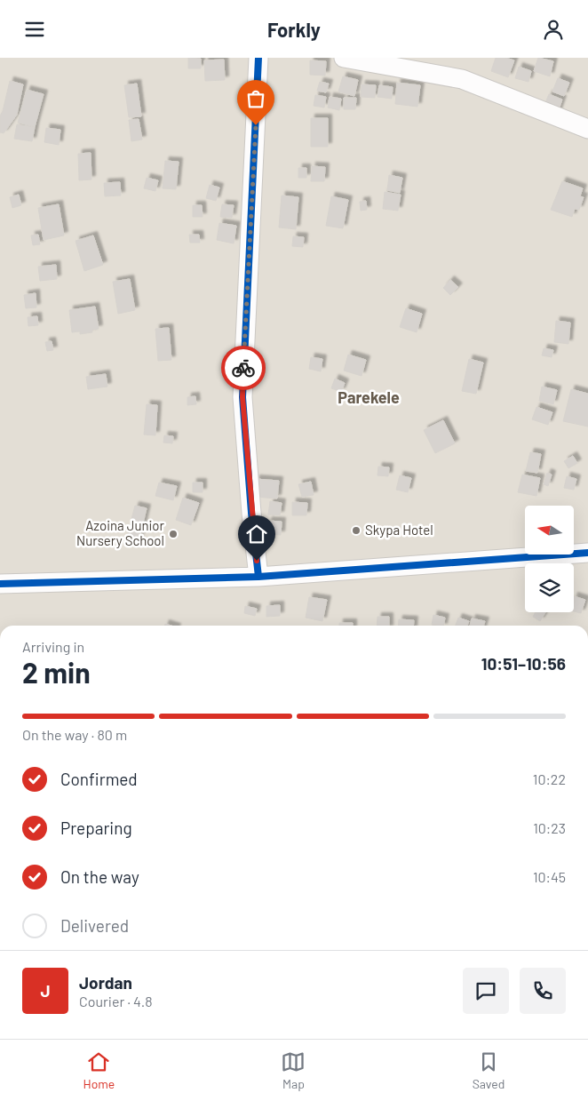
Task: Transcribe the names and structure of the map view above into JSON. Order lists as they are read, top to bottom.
{
  "districts": ["Parekele"],
  "places": ["Skypa Hotel", "Azoina Junior Nursery School"],
  "north": "left",
  "page": {
    "header": "Forkly",
    "heading": ["2 min", "Arriving in", "10:51–10:56"],
    "panel": ["Jordan", "Courier · 4.8"],
    "bar": "On the way · 80 m",
    "list": [
      ["Confirmed", "10:22"],
      ["Preparing", "10:23"],
      ["On the way", "10:45"],
      "Delivered"
    ],
    "round": "J",
    "tabs": ["Home", "Map", "Saved"]
  }
}
